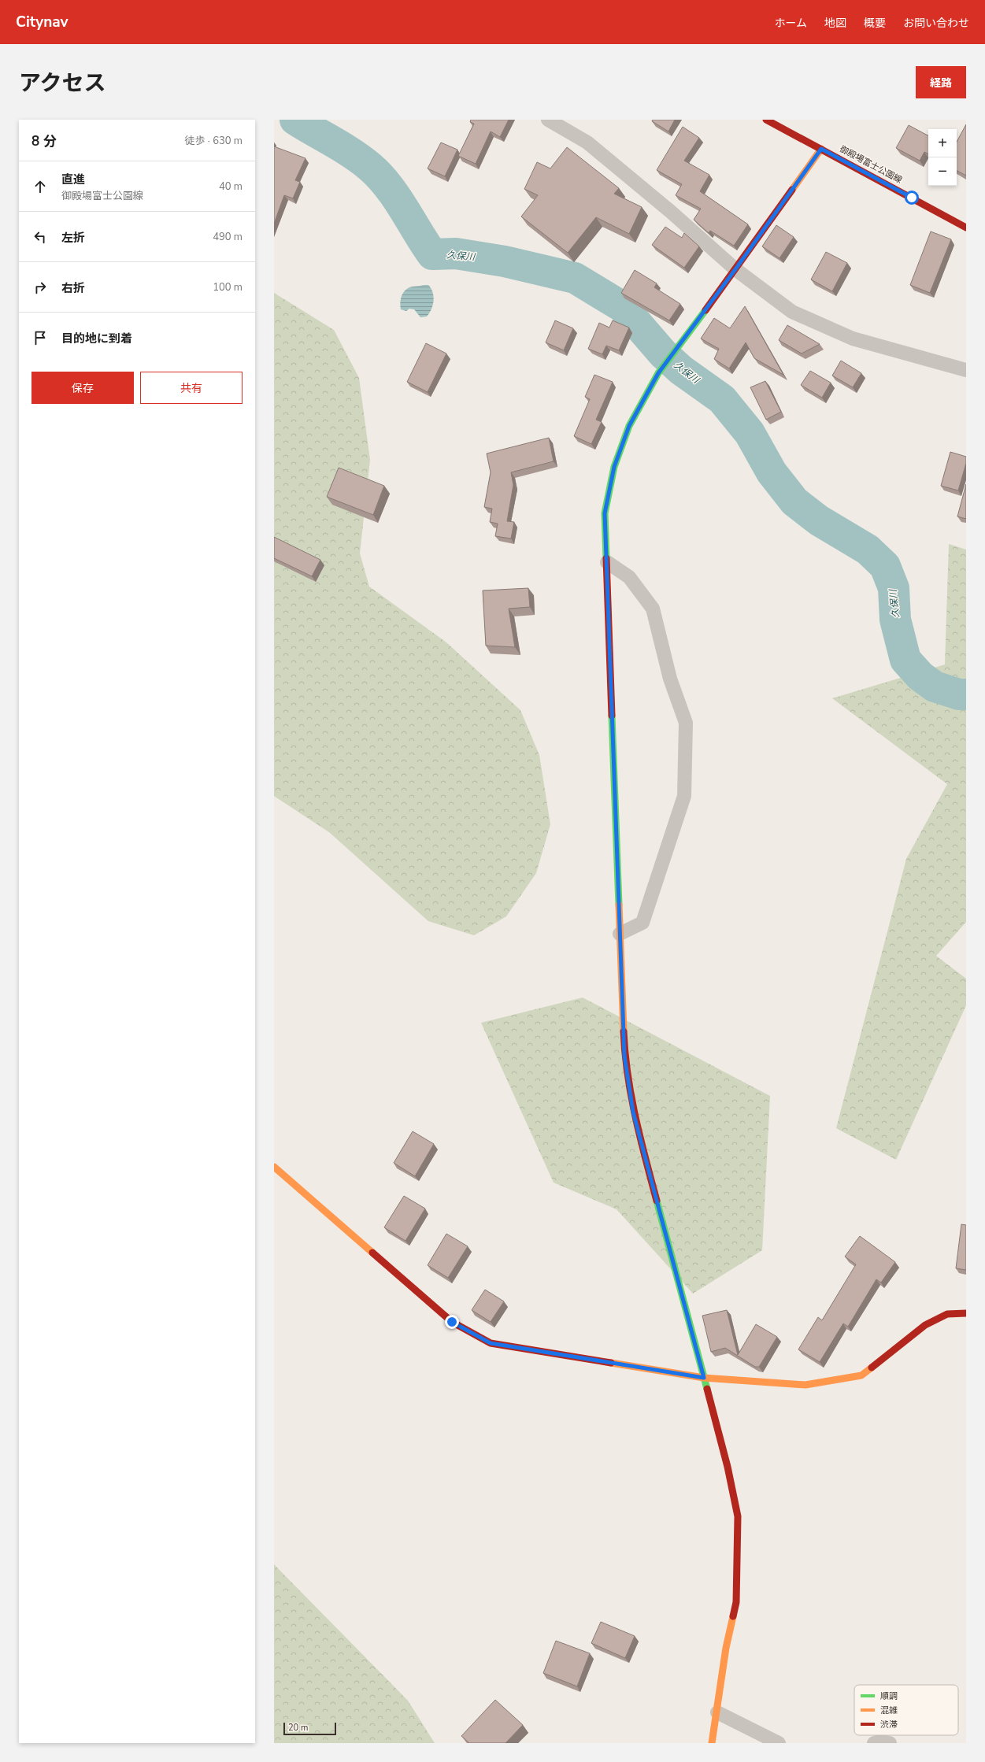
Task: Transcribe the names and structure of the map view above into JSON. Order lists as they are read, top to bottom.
{
  "streets": {
    "street": ["御殿場富士公園線"]
  },
  "water": ["久保川"],
  "legend": ["順調", "混雑", "渋滞"],
  "scale_bar": "20 m",
  "page": {
    "header": "Citynav",
    "nav": [
      "ホーム",
      "地図",
      "概要",
      "お問い合わせ"
    ],
    "title": "アクセス",
    "buttons": [
      "経路",
      ["保存", "共有"]
    ],
    "heading": ["8 分", "徒歩 · 630 m"],
    "map_buttons": ["+", "−"],
    "list": [
      ["直進", "御殿場富士公園線", "40 m"],
      ["左折", "490 m"],
      ["右折", "100 m"],
      "目的地に到着"
    ],
    "scale": "20 m"
  }
}
